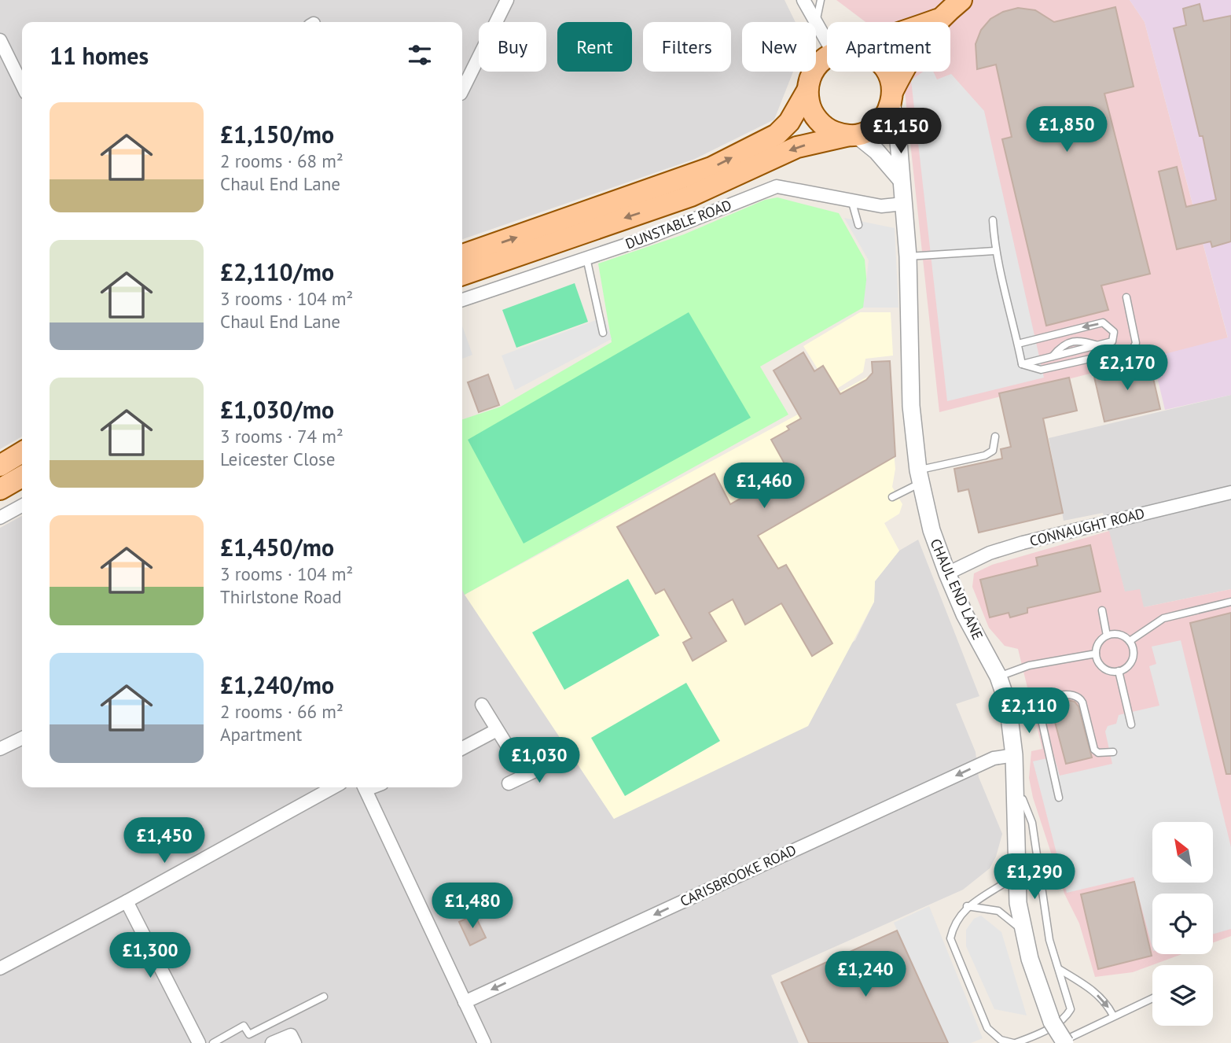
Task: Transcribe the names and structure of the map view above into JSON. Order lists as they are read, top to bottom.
{
  "streets": {
    "main road": ["DUNSTABLE ROAD"],
    "street": ["CONNAUGHT ROAD", "CHAUL END LANE", "CARISBROOKE ROAD"]
  },
  "crossings": [
    ["DUNSTABLE ROAD", "CHAUL END LANE"],
    ["CONNAUGHT ROAD", "CHAUL END LANE"],
    ["CHAUL END LANE", "CARISBROOKE ROAD"]
  ],
  "one_way": ["CARISBROOKE ROAD"],
  "north": "top left",
  "page": {
    "chip": [
      "Buy",
      "Rent",
      "Filters",
      "New",
      "Apartment"
    ],
    "heading": "11 homes",
    "list": [
      {
        "name": "£1,150/mo",
        "note": "2 rooms · 68 m² · Chaul End Lane"
      },
      {
        "name": "£2,110/mo",
        "note": "3 rooms · 104 m² · Chaul End Lane"
      },
      {
        "name": "£1,030/mo",
        "note": "3 rooms · 74 m² · Leicester Close"
      },
      {
        "name": "£1,450/mo",
        "note": "3 rooms · 104 m² · Thirlstone Road"
      },
      {
        "name": "£1,240/mo",
        "note": "2 rooms · 66 m² · Apartment"
      }
    ],
    "price": [
      "£1,850",
      "£1,150",
      "£2,170",
      "£1,460",
      "£2,110",
      "£1,030",
      "£1,450",
      "£1,290",
      "£1,480",
      "£1,300",
      "£1,240"
    ]
  }
}
